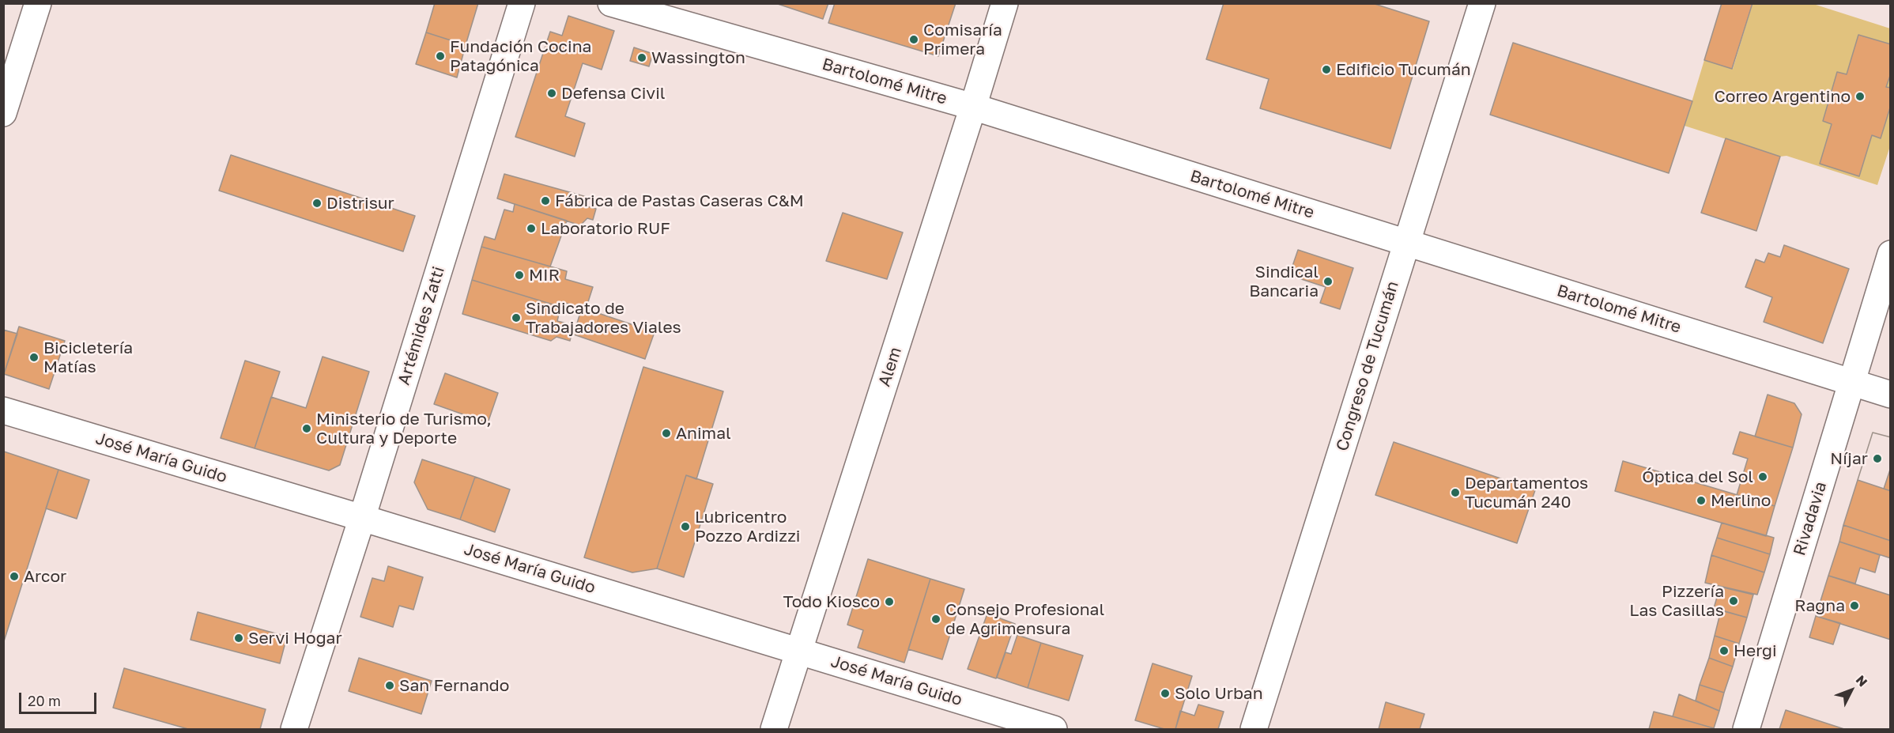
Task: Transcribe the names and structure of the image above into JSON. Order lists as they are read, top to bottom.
{
  "streets": {
    "street": [
      "Bartolomé Mitre",
      "Artémides Zatti",
      "Congreso de Tucumán",
      "Alem",
      "José María Guido",
      "Rivadavia"
    ]
  },
  "crossings": [
    ["Bartolomé Mitre", "Congreso de Tucumán"],
    ["Bartolomé Mitre", "Alem"],
    ["Bartolomé Mitre", "Rivadavia"],
    ["Artémides Zatti", "José María Guido"],
    ["Alem", "José María Guido"]
  ],
  "places": [
    "Comisaría Primera",
    "Fundación Cocina Patagónica",
    "Wassington",
    "Edificio Tucumán",
    "Defensa Civil",
    "Correo Argentino",
    "Fábrica de Pastas Caseras C&M",
    "Distrisur",
    "Laboratorio RUF",
    "MIR",
    "Sindical Bancaria",
    "Sindicato de Trabajadores Viales",
    "Bicicletería Matías",
    "Ministerio de Turismo, Cultura y Deporte",
    "Animal",
    "Níjar",
    "Óptica del Sol",
    "Departamentos Tucumán 240",
    "Merlino",
    "Lubricentro Pozzo Ardizzi",
    "Arcor",
    "Pizzería Las Casillas",
    "Todo Kiosco",
    "Ragna",
    "Consejo Profesional de Agrimensura",
    "Servi Hogar",
    "Hergi",
    "San Fernando",
    "Solo Urban"
  ],
  "scale_bar": "20 m",
  "north": "top right"
}
